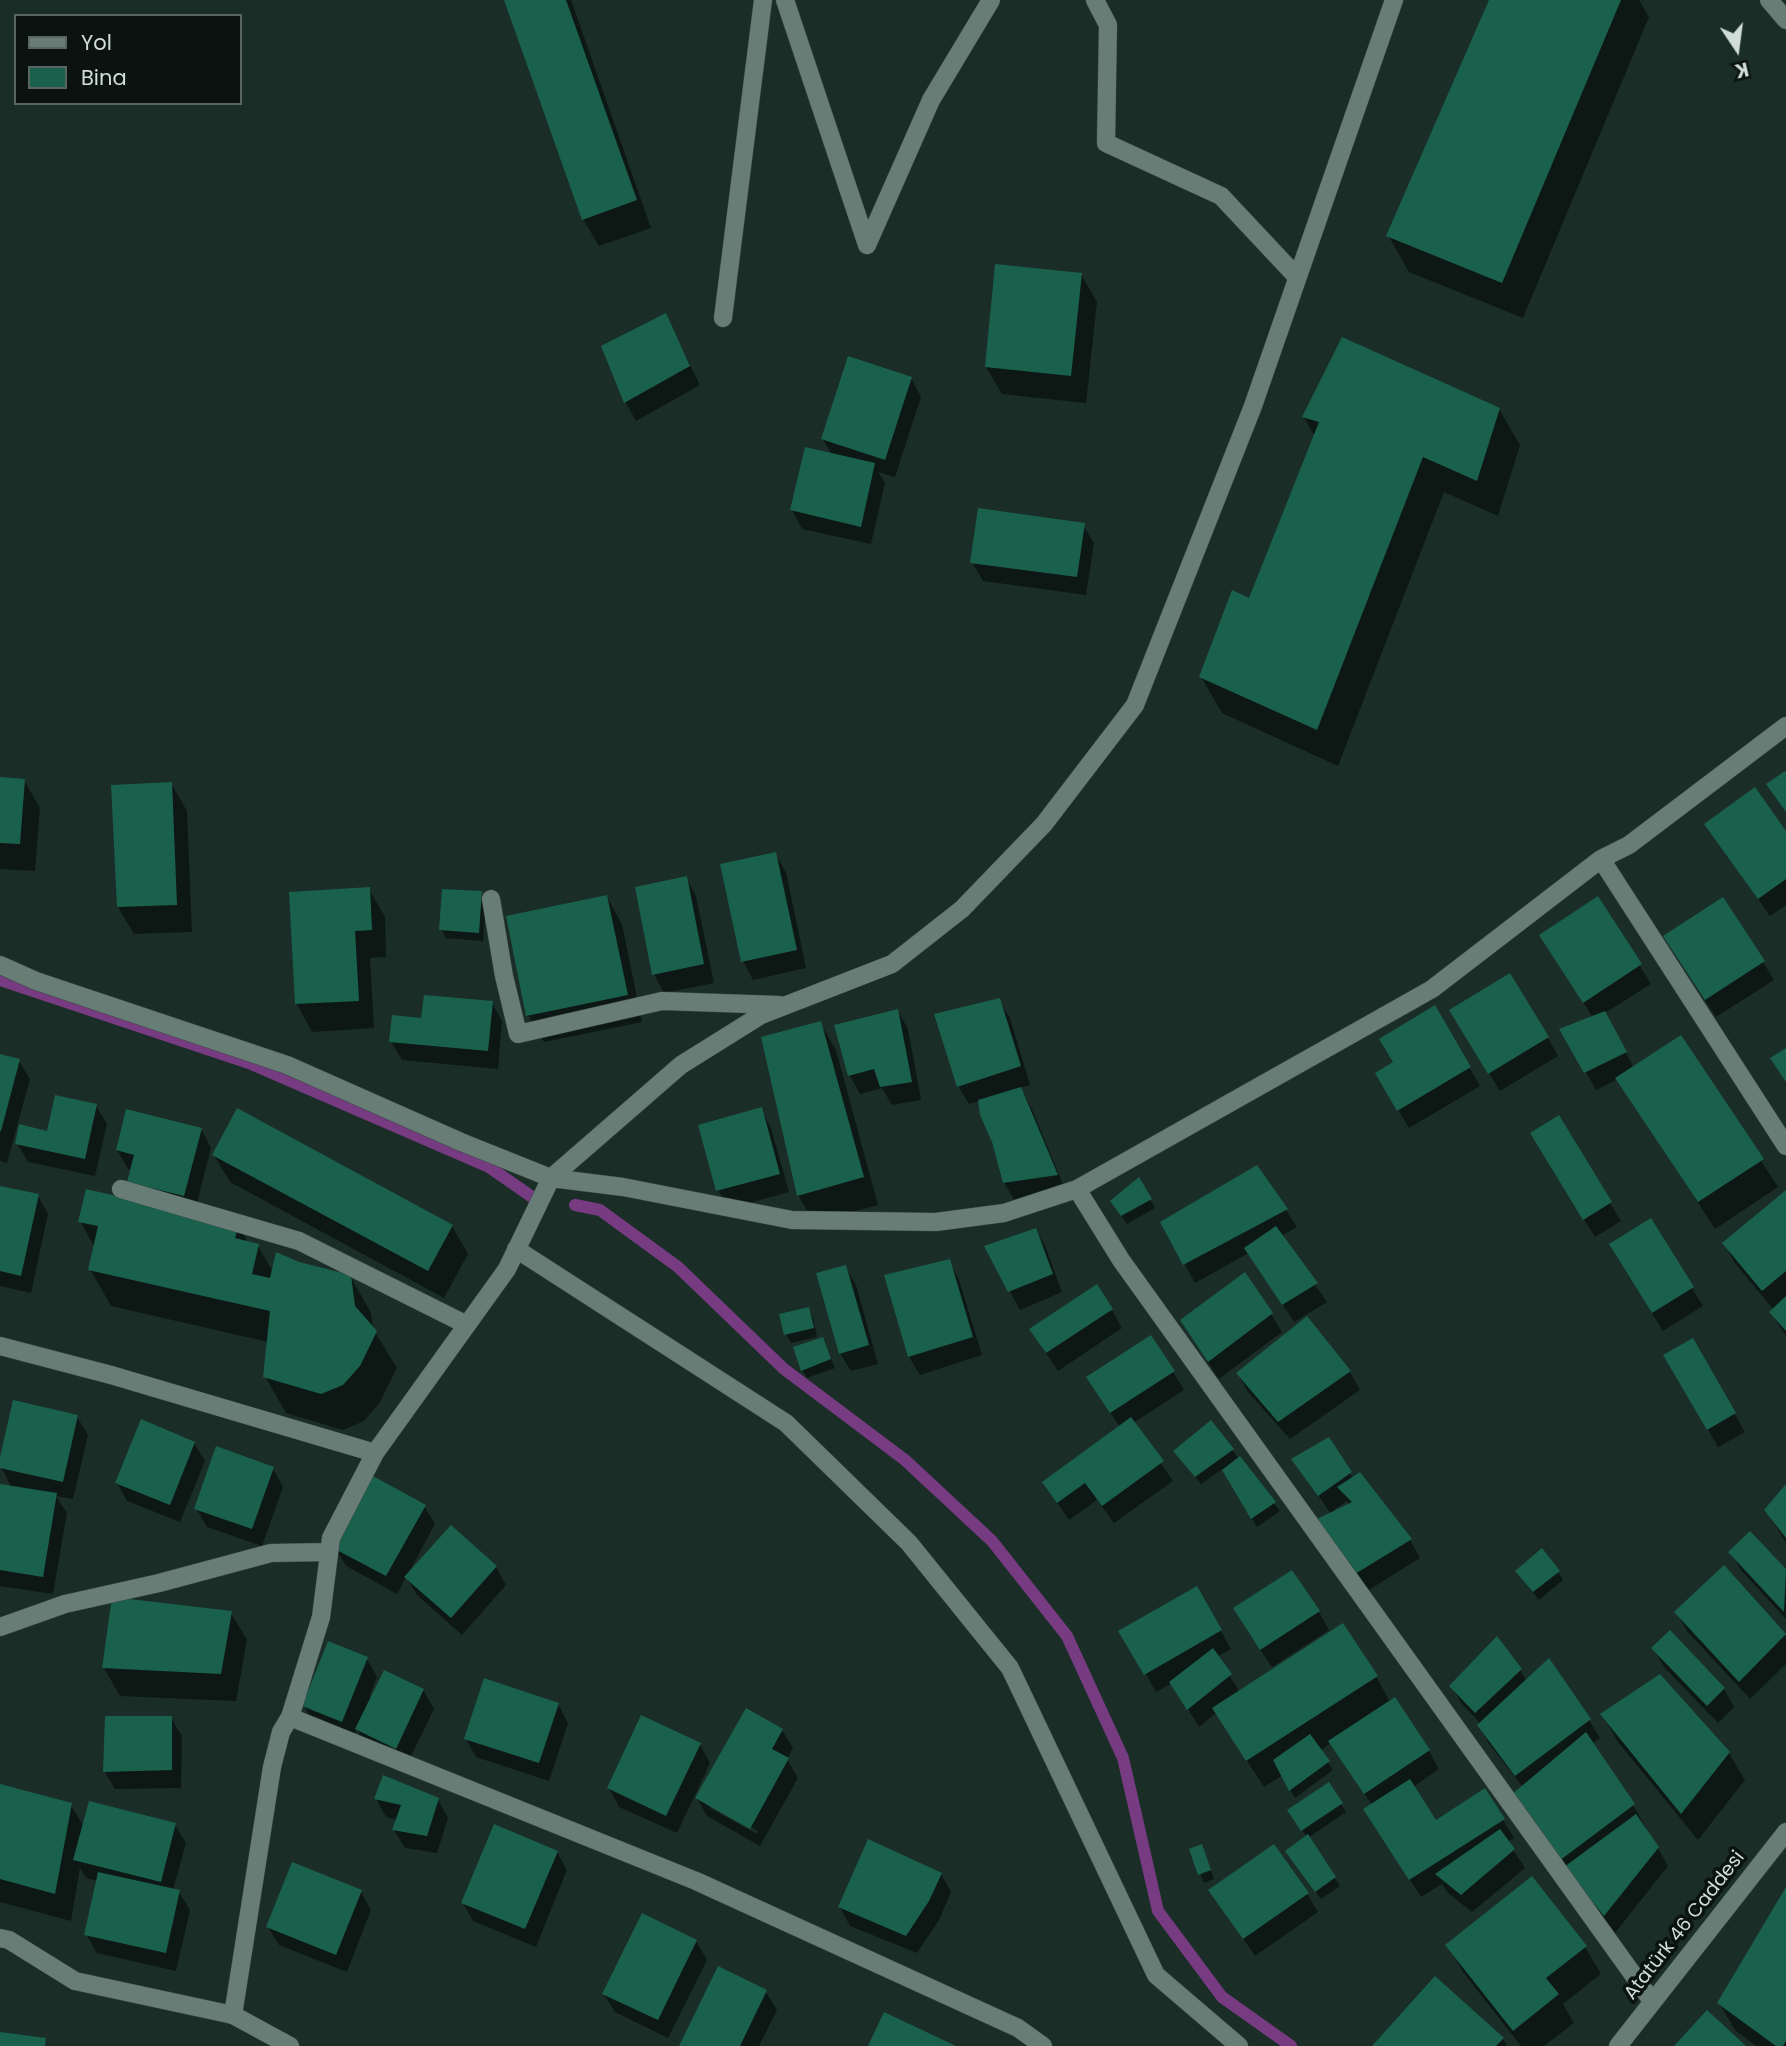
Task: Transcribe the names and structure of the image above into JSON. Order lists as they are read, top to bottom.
{
  "streets": {
    "street": ["Atatürk 46 Caddesi"]
  },
  "legend": ["Yol", "Bina"],
  "north": "bottom"
}
